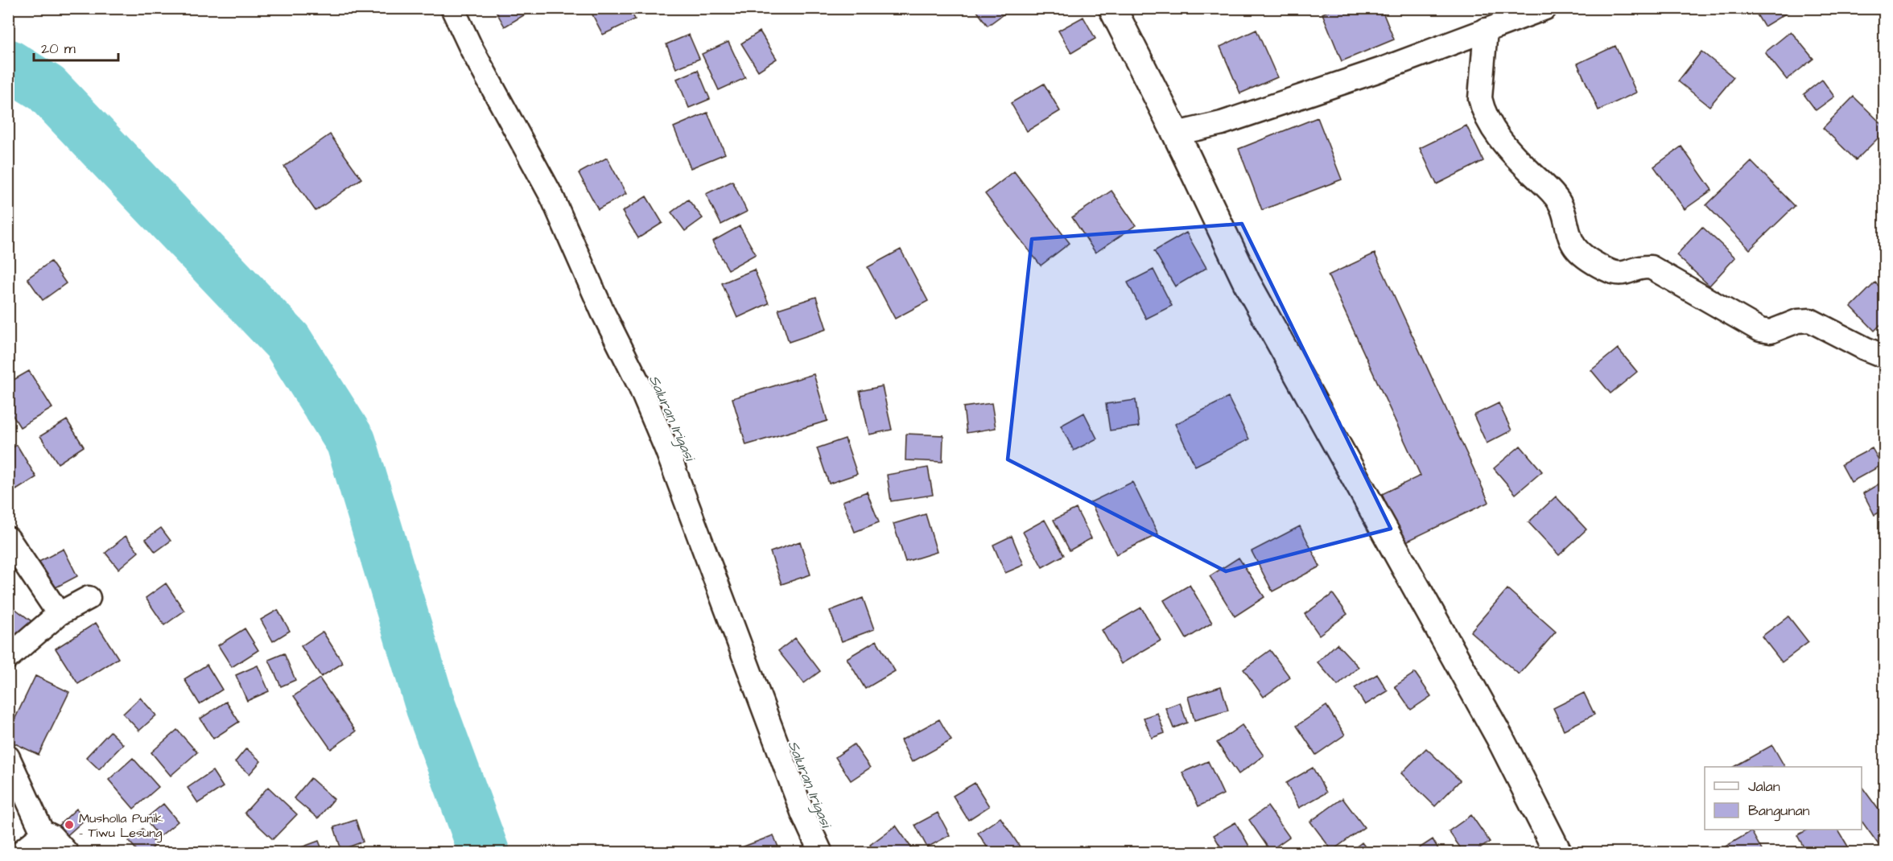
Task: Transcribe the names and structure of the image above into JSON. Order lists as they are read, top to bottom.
{
  "water": ["Saluran Irigasi"],
  "places": ["Musholla Punik - Tiwu Lesung"],
  "legend": ["Jalan", "Bangunan"],
  "scale_bar": "20 m"
}
